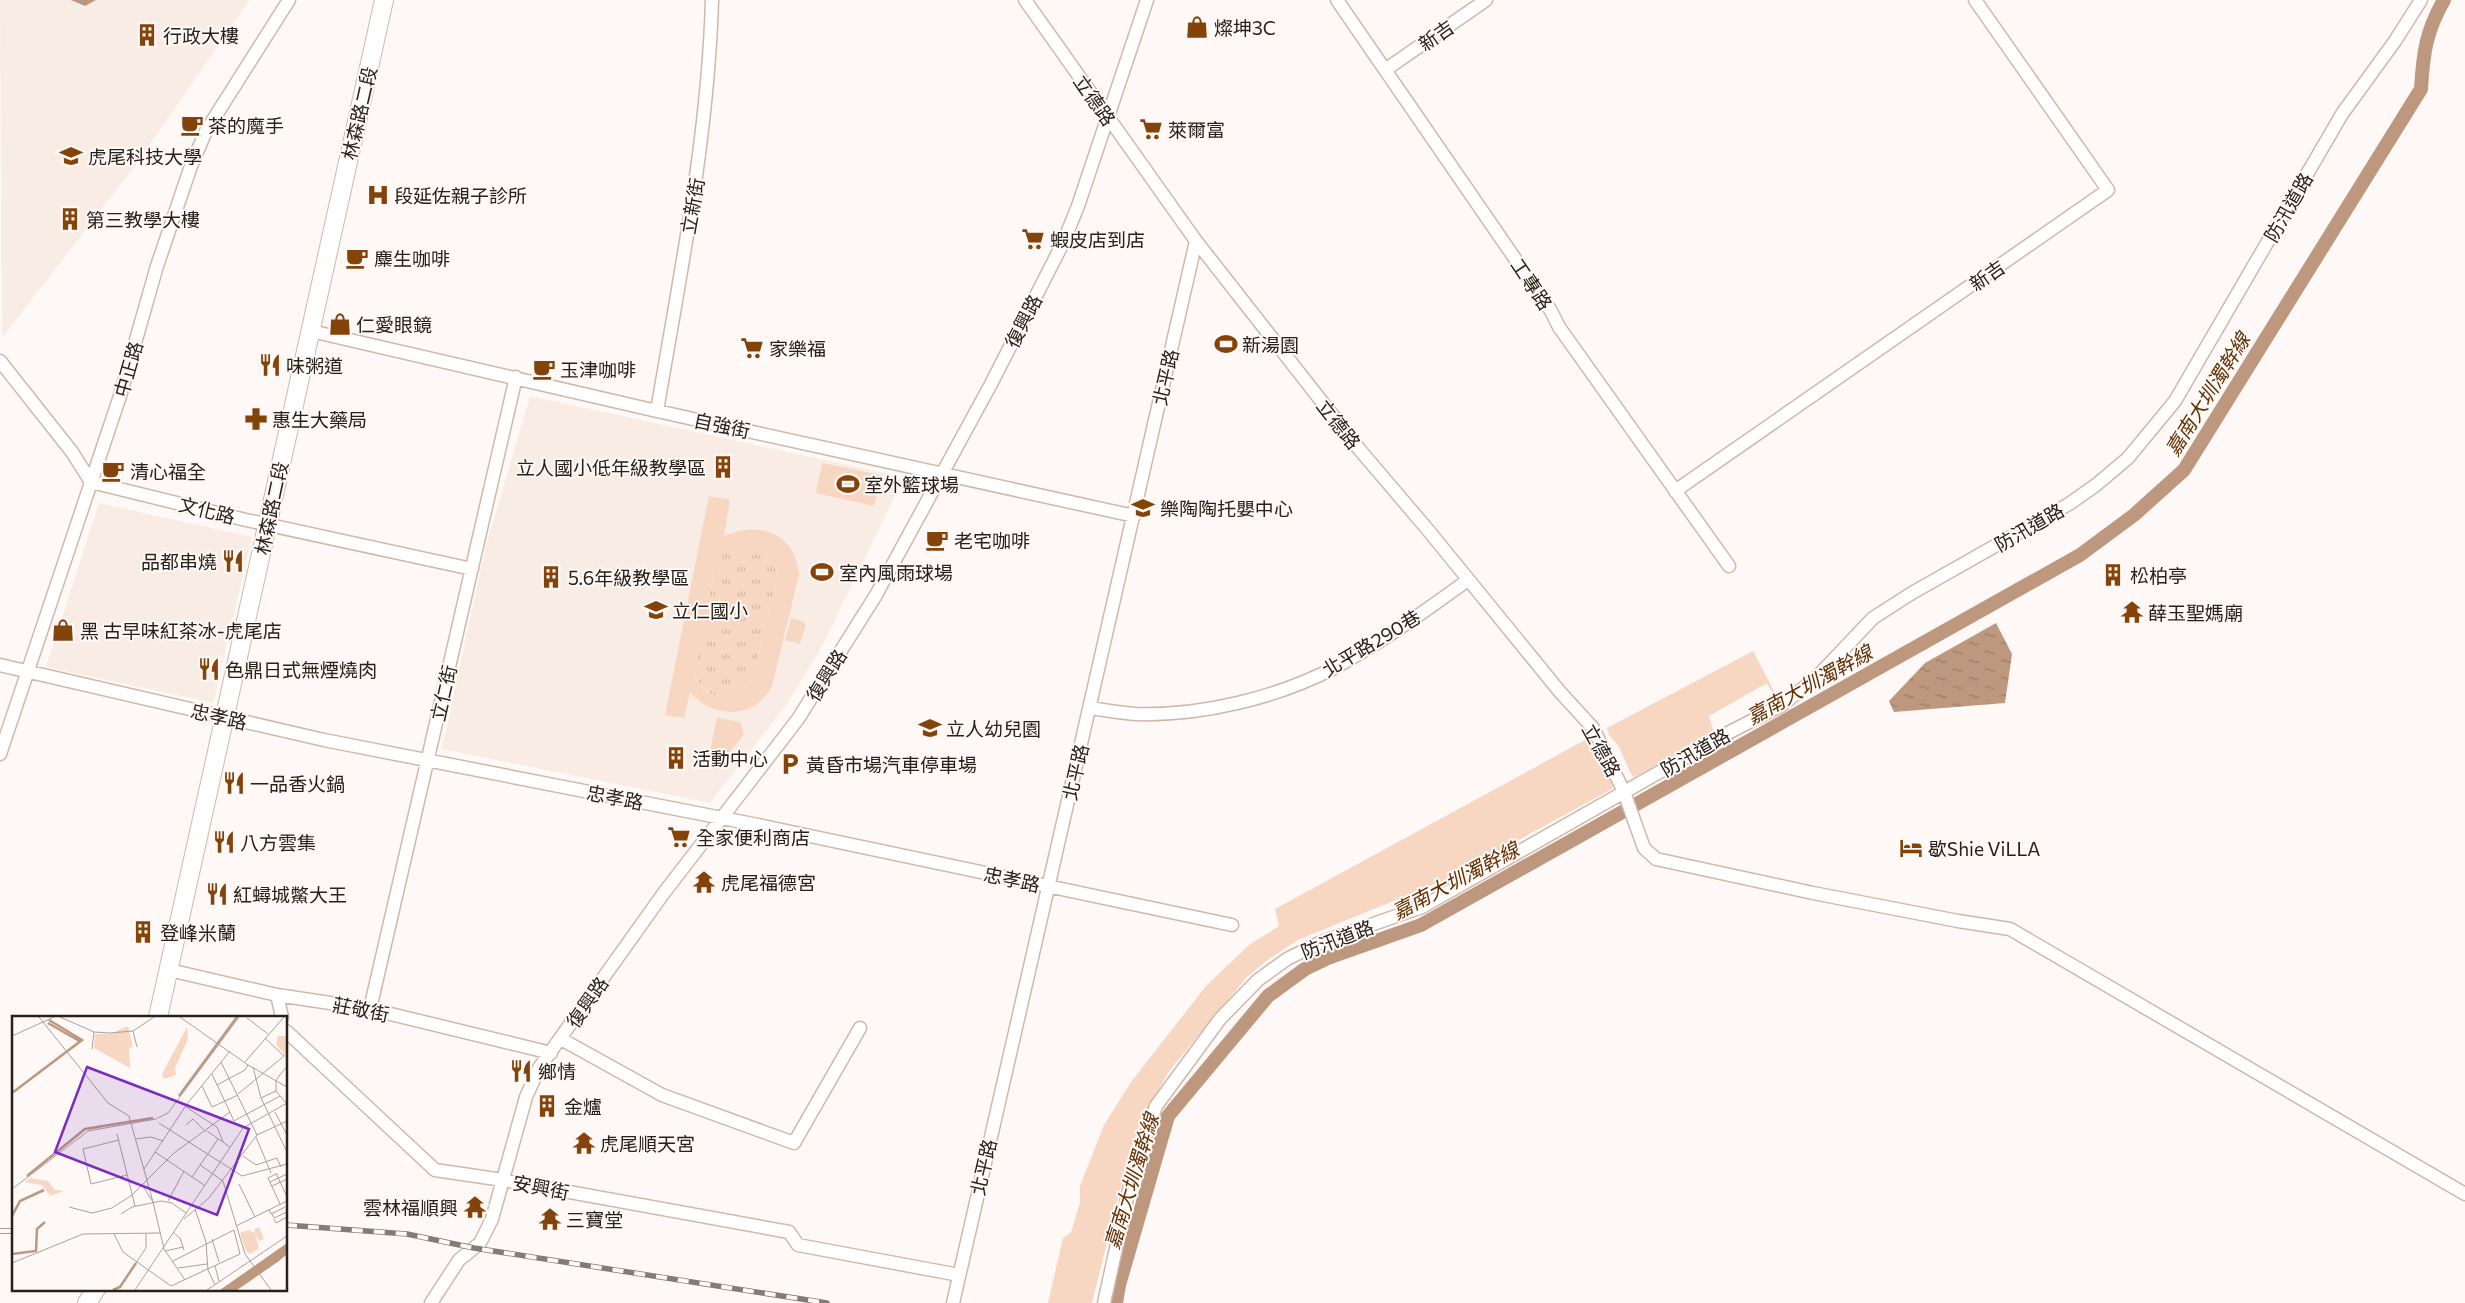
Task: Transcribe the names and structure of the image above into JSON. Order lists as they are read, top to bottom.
{
  "streets": {
    "main road": ["林森路二段"],
    "street": [
      "新吉",
      "立德路",
      "立新街",
      "防汛道路",
      "工專路",
      "復興路",
      "中正路",
      "北平路",
      "自強街",
      "文化路",
      "北平路290巷",
      "立仁街",
      "忠孝路",
      "莊敬街",
      "安興街"
    ]
  },
  "crossings": [
    ["新吉", "工專路"],
    ["立德路", "防汛道路"],
    ["立德路", "復興路"],
    ["立德路", "北平路"],
    ["立德路", "北平路290巷"],
    ["林森路二段", "自強街"],
    ["林森路二段", "文化路"],
    ["林森路二段", "忠孝路"],
    ["林森路二段", "莊敬街"],
    ["立新街", "自強街"],
    ["復興路", "自強街"],
    ["復興路", "忠孝路"],
    ["復興路", "莊敬街"],
    ["復興路", "安興街"],
    ["中正路", "文化路"],
    ["中正路", "忠孝路"],
    ["北平路", "自強街"],
    ["北平路", "北平路290巷"],
    ["北平路", "忠孝路"],
    ["北平路", "安興街"],
    ["自強街", "立仁街"],
    ["文化路", "立仁街"],
    ["立仁街", "忠孝路"],
    ["立仁街", "莊敬街"]
  ],
  "water": ["嘉南大圳濁幹線"],
  "places": {
    "shop": ["燦坤3C", "仁愛眼鏡", "黑 古早味紅茶冰-虎尾店"],
    "building": [
      "行政大樓",
      "第三教學大樓",
      "立人國小低年級教學區",
      "松柏亭",
      "5.6年級教學區",
      "活動中心",
      "登峰米蘭",
      "金爐"
    ],
    "cafe": [
      "茶的魔手",
      "麋生咖啡",
      "玉津咖啡",
      "清心福全",
      "老宅咖啡"
    ],
    "supermarket": [
      "萊爾富",
      "蝦皮店到店",
      "家樂福",
      "全家便利商店"
    ],
    "school or university": [
      "虎尾科技大學",
      "樂陶陶托嬰中心",
      "立仁國小",
      "立人幼兒園"
    ],
    "hospital": ["段延佐親子診所"],
    "sports": ["新湯園", "室外籃球場", "室內風雨球場"],
    "restaurant": [
      "味粥道",
      "品都串燒",
      "色鼎日式無煙燒肉",
      "一品香火鍋",
      "八方雲集",
      "紅蟳城鱉大王",
      "鄉情"
    ],
    "pharmacy": ["惠生大藥局"],
    "temple": [
      "薛玉聖媽廟",
      "虎尾福德宮",
      "虎尾順天宮",
      "雲林福順興",
      "三寶堂"
    ],
    "parking": ["黃昏市場汽車停車場"],
    "hotel": ["歇Shie ViLLA"]
  }
}
